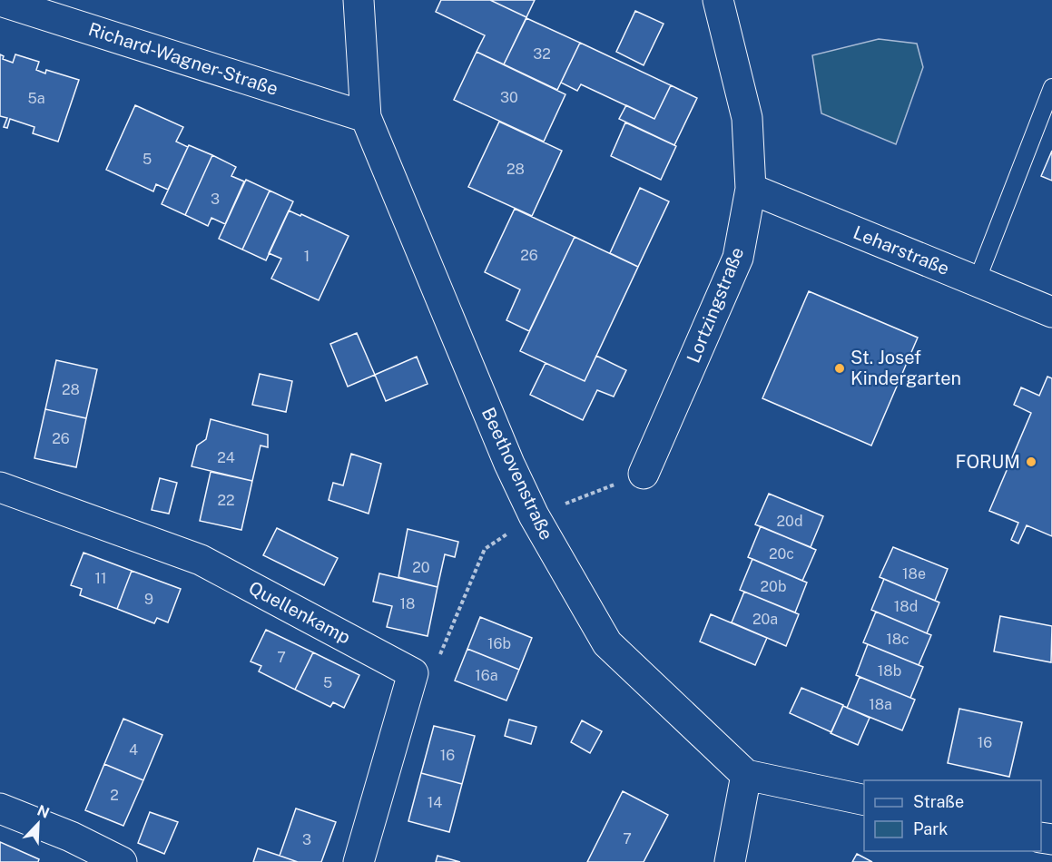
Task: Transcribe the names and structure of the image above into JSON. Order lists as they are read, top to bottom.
{
  "streets": {
    "street": [
      "Richard-Wagner-Straße",
      "Leharstraße",
      "Lortzingstraße",
      "Beethovenstraße",
      "Quellenkamp"
    ]
  },
  "crossings": [
    ["Richard-Wagner-Straße", "Beethovenstraße"],
    ["Leharstraße", "Lortzingstraße"]
  ],
  "places": ["St. Josef Kindergarten", "FORUM"],
  "house_numbers": [
    "32",
    "30",
    "5a",
    "5",
    "28",
    "3",
    "26",
    "1",
    "28",
    "26",
    "24",
    "22",
    "20d",
    "20c",
    "20",
    "18e",
    "11",
    "20b",
    "9",
    "18",
    "18d",
    "20a",
    "18c",
    "16b",
    "7",
    "18b",
    "16a",
    "5",
    "18a",
    "16",
    "4",
    "16",
    "2",
    "14",
    "7",
    "3"
  ],
  "legend": ["Straße", "Park"],
  "north": "top right"
}
